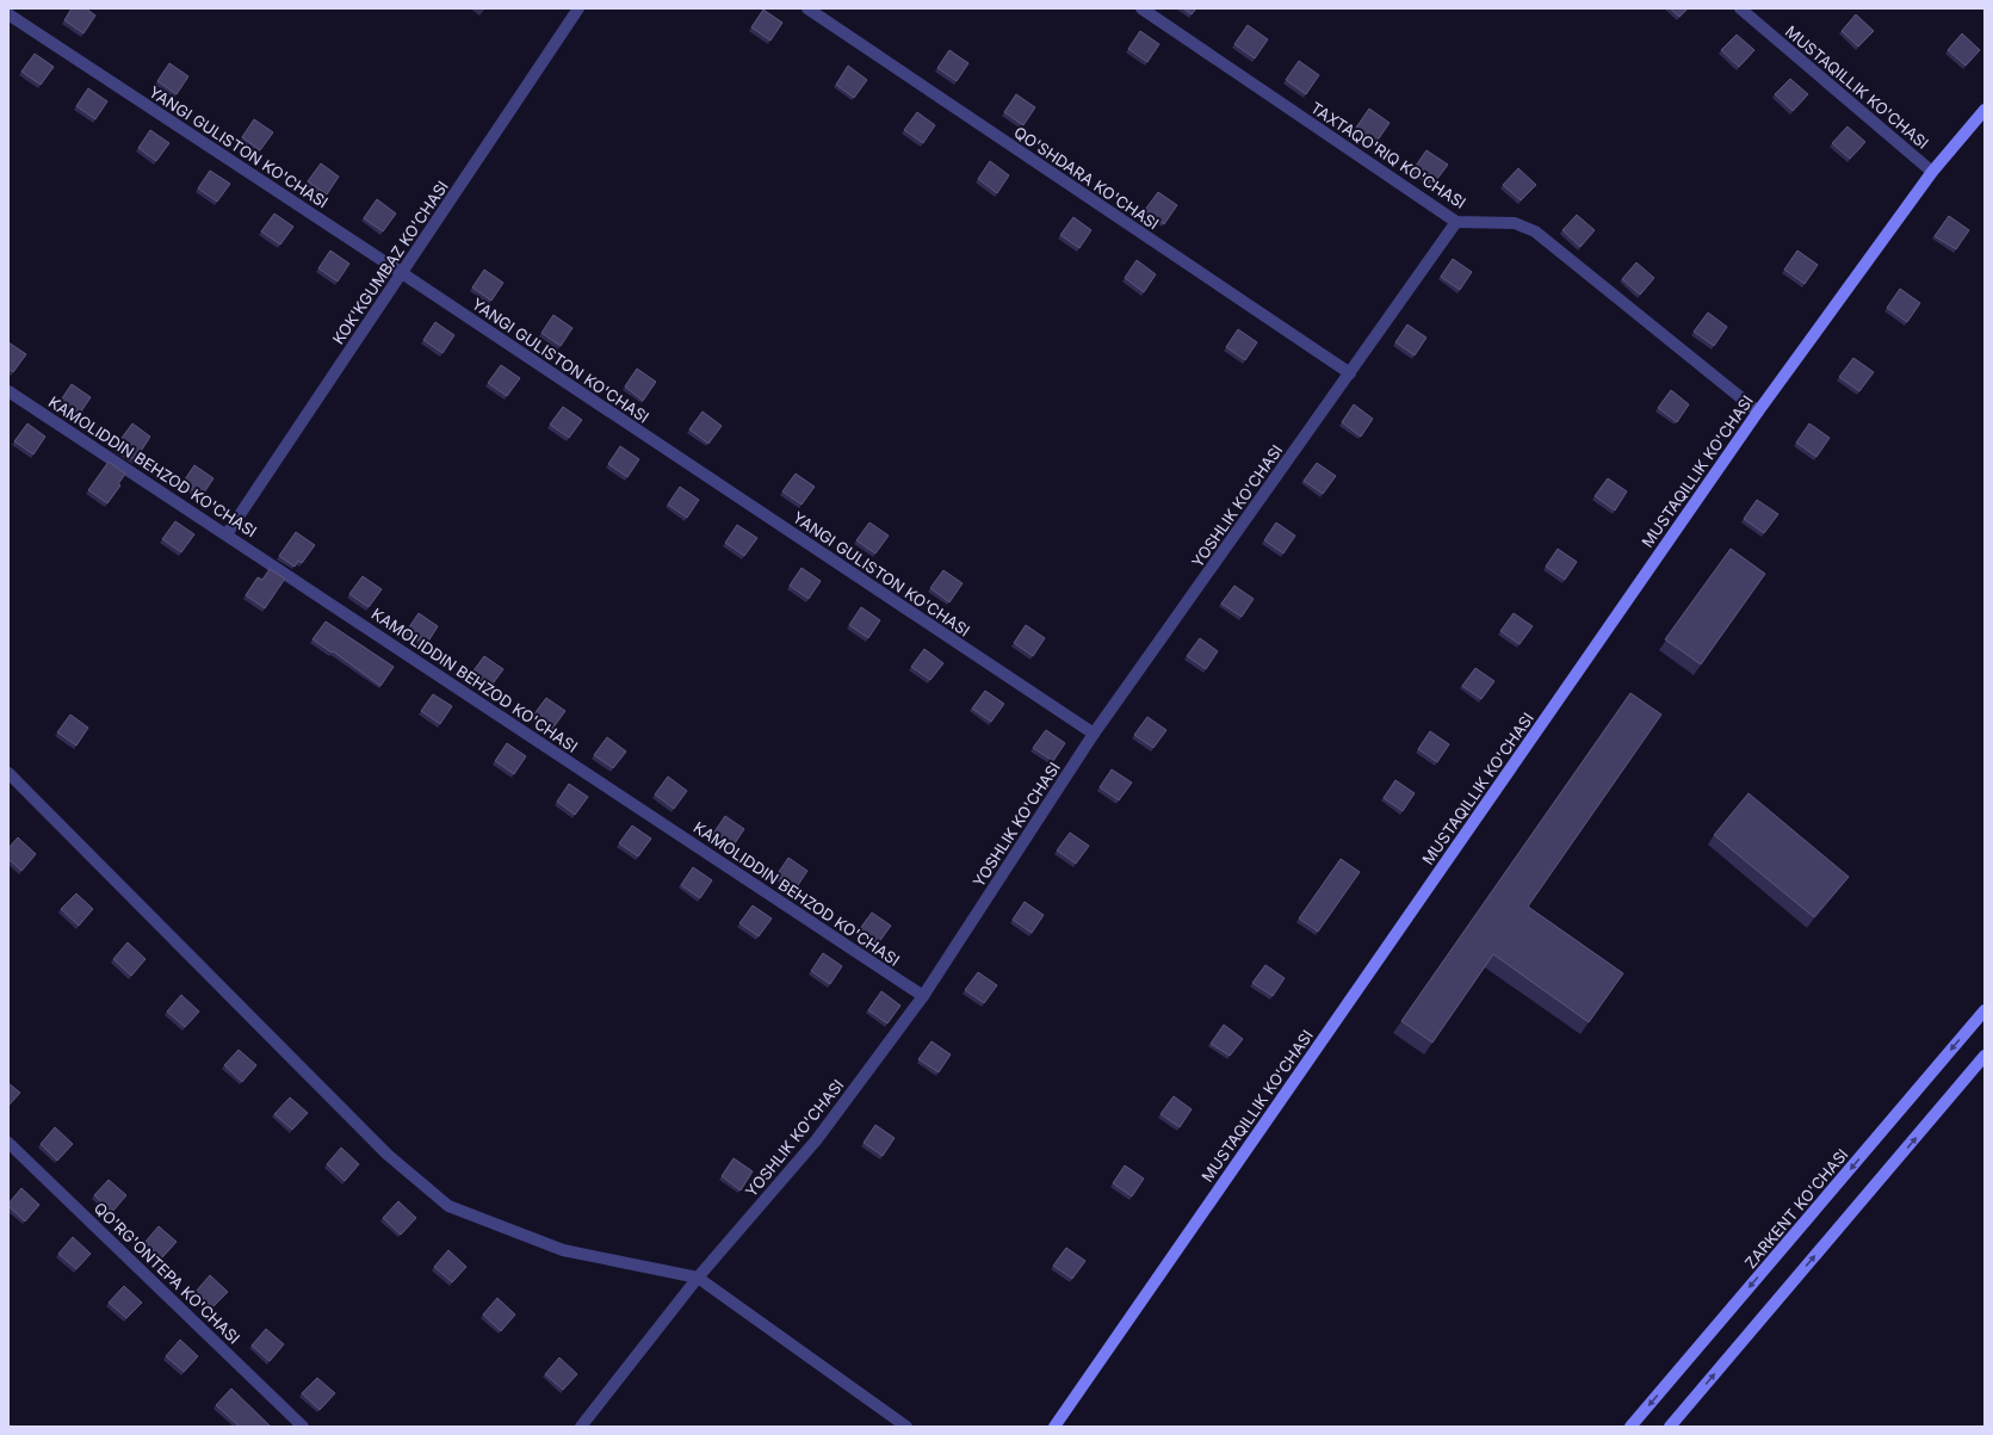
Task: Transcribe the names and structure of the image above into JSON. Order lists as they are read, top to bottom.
{
  "streets": {
    "main road": ["MUSTAQILLIK KO'CHASI", "ZARKENT KO'CHASI"],
    "street": [
      "YANGI GULISTON KO'CHASI",
      "TAXTAQO'RIQ KO'CHASI",
      "QO'SHDARA KO'CHASI",
      "KOK'KGUMBAZ KO'CHASI",
      "KAMOLIDDIN BEHZOD KO'CHASI",
      "YOSHLIK KO'CHASI",
      "QO'RG'ONTEPA KO'CHASI"
    ]
  },
  "crossings": [
    ["MUSTAQILLIK KO'CHASI", "TAXTAQO'RIQ KO'CHASI"],
    ["YANGI GULISTON KO'CHASI", "KOK'KGUMBAZ KO'CHASI"],
    ["YANGI GULISTON KO'CHASI", "YOSHLIK KO'CHASI"],
    ["TAXTAQO'RIQ KO'CHASI", "YOSHLIK KO'CHASI"],
    ["QO'SHDARA KO'CHASI", "YOSHLIK KO'CHASI"],
    ["KOK'KGUMBAZ KO'CHASI", "KAMOLIDDIN BEHZOD KO'CHASI"],
    ["KAMOLIDDIN BEHZOD KO'CHASI", "YOSHLIK KO'CHASI"]
  ]
}
